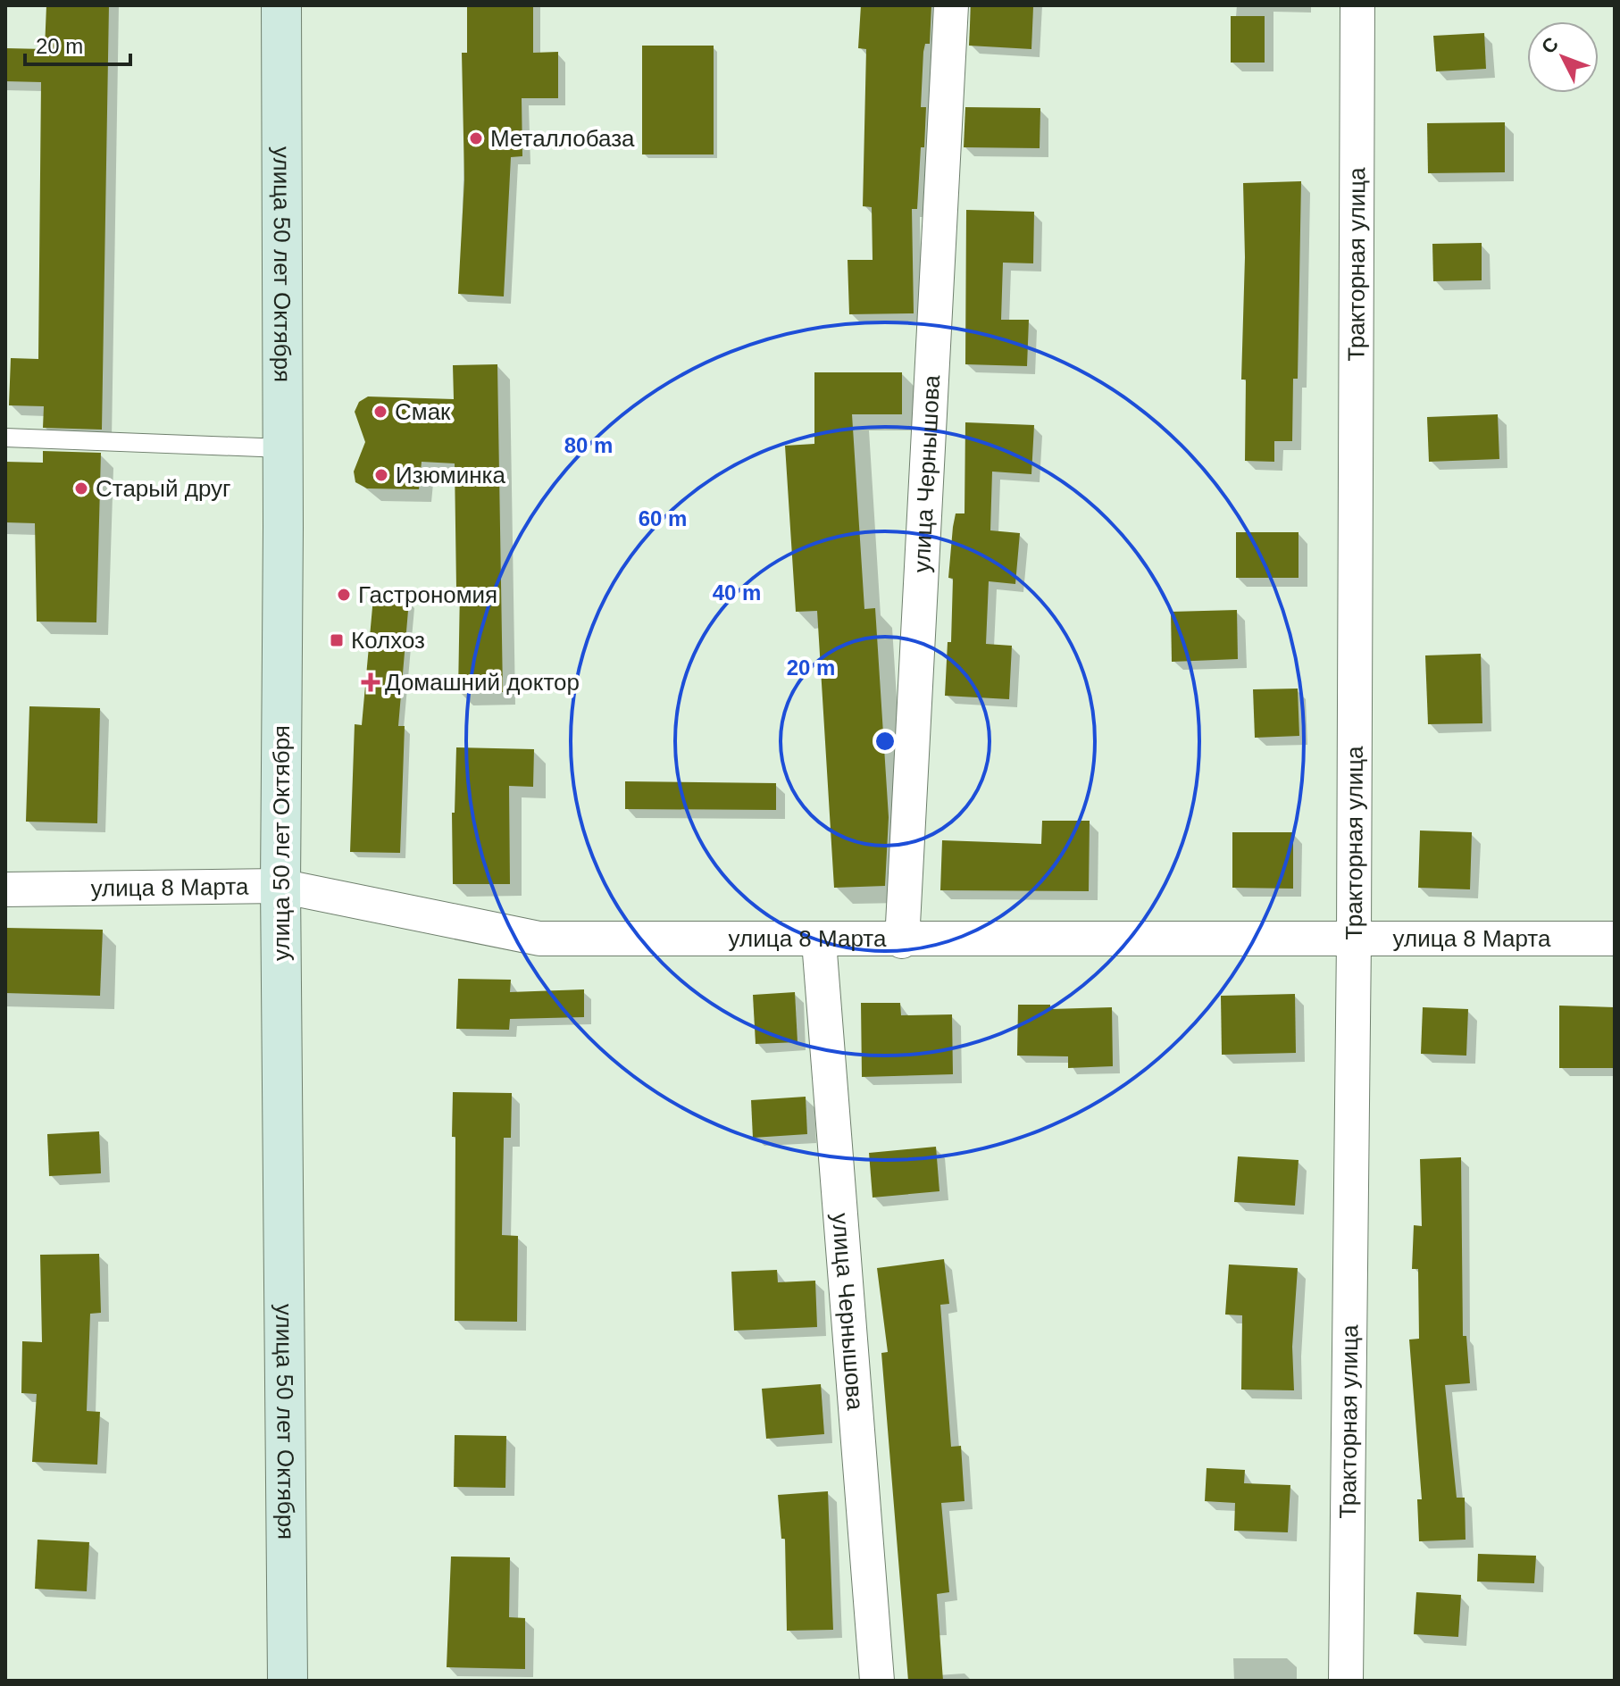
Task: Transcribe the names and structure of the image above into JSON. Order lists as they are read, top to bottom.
{
  "streets": {
    "main road": ["улица 50 лет Октября"],
    "street": ["Тракторная улица", "улица Чернышова", "улица 8 Марта"]
  },
  "crossings": [
    ["улица 50 лет Октября", "улица 8 Марта"],
    ["Тракторная улица", "улица 8 Марта"],
    ["улица Чернышова", "улица 8 Марта"]
  ],
  "places": {
    "other": [
      "Металлобаза",
      "Смак",
      "Изюминка",
      "Старый друг",
      "Гастрономия"
    ],
    "transit": ["Колхоз"],
    "health": ["Домашний доктор"]
  },
  "scale_bar": "20 m",
  "north": "top left",
  "rings": [
    "80 m",
    "60 m",
    "40 m",
    "20 m"
  ]
}
